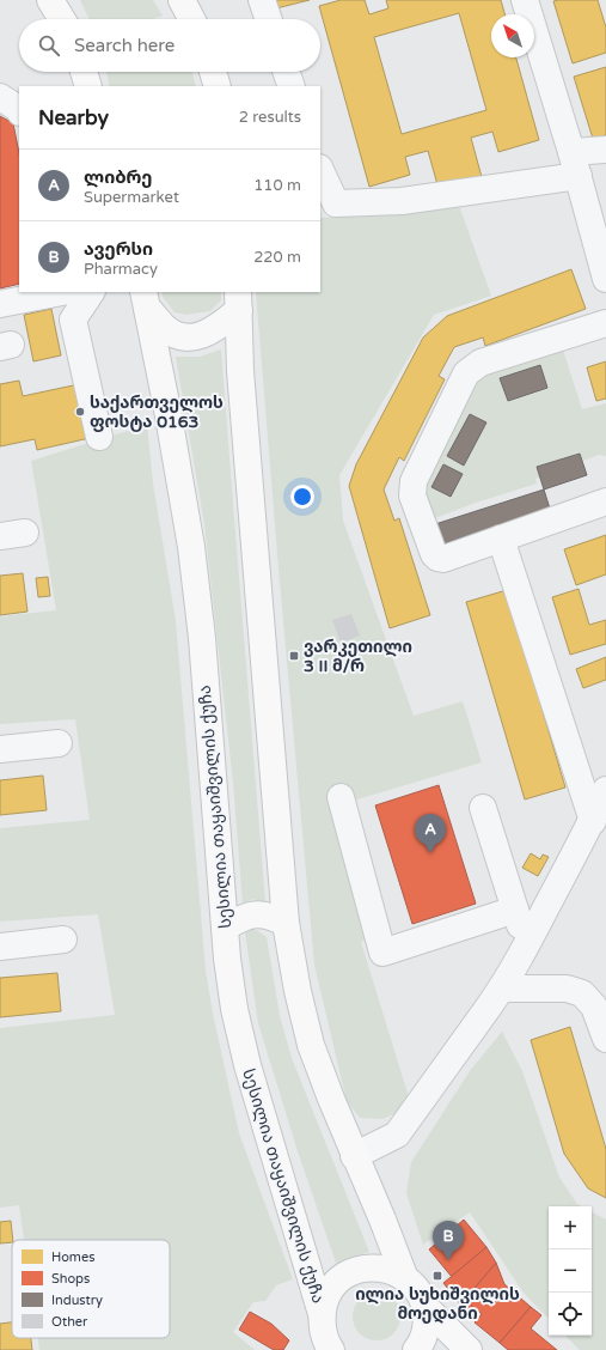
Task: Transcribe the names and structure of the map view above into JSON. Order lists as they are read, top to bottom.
{
  "streets": {
    "main road": ["სესილია თაყაიშვილის ქუჩა"]
  },
  "places": {
    "other": ["საქართველოს ფოსტა 0163"],
    "transit": ["ვარკეთილი 3 II მ/რ", "ილია სუხიშვილის მოედანი"]
  },
  "legend": [
    "Homes",
    "Shops",
    "Industry",
    "Other"
  ],
  "north": "top left",
  "page": {
    "search": "Search here",
    "heading": ["Nearby", "2 results"],
    "list": [
      {
        "mark": "A",
        "name": "ლიბრე",
        "note": "Supermarket",
        "value": "110 m"
      },
      {
        "mark": "B",
        "name": "ავერსი",
        "note": "Pharmacy",
        "value": "220 m"
      }
    ],
    "pins": ["A", "B"],
    "map_buttons": ["+", "−"]
  }
}
